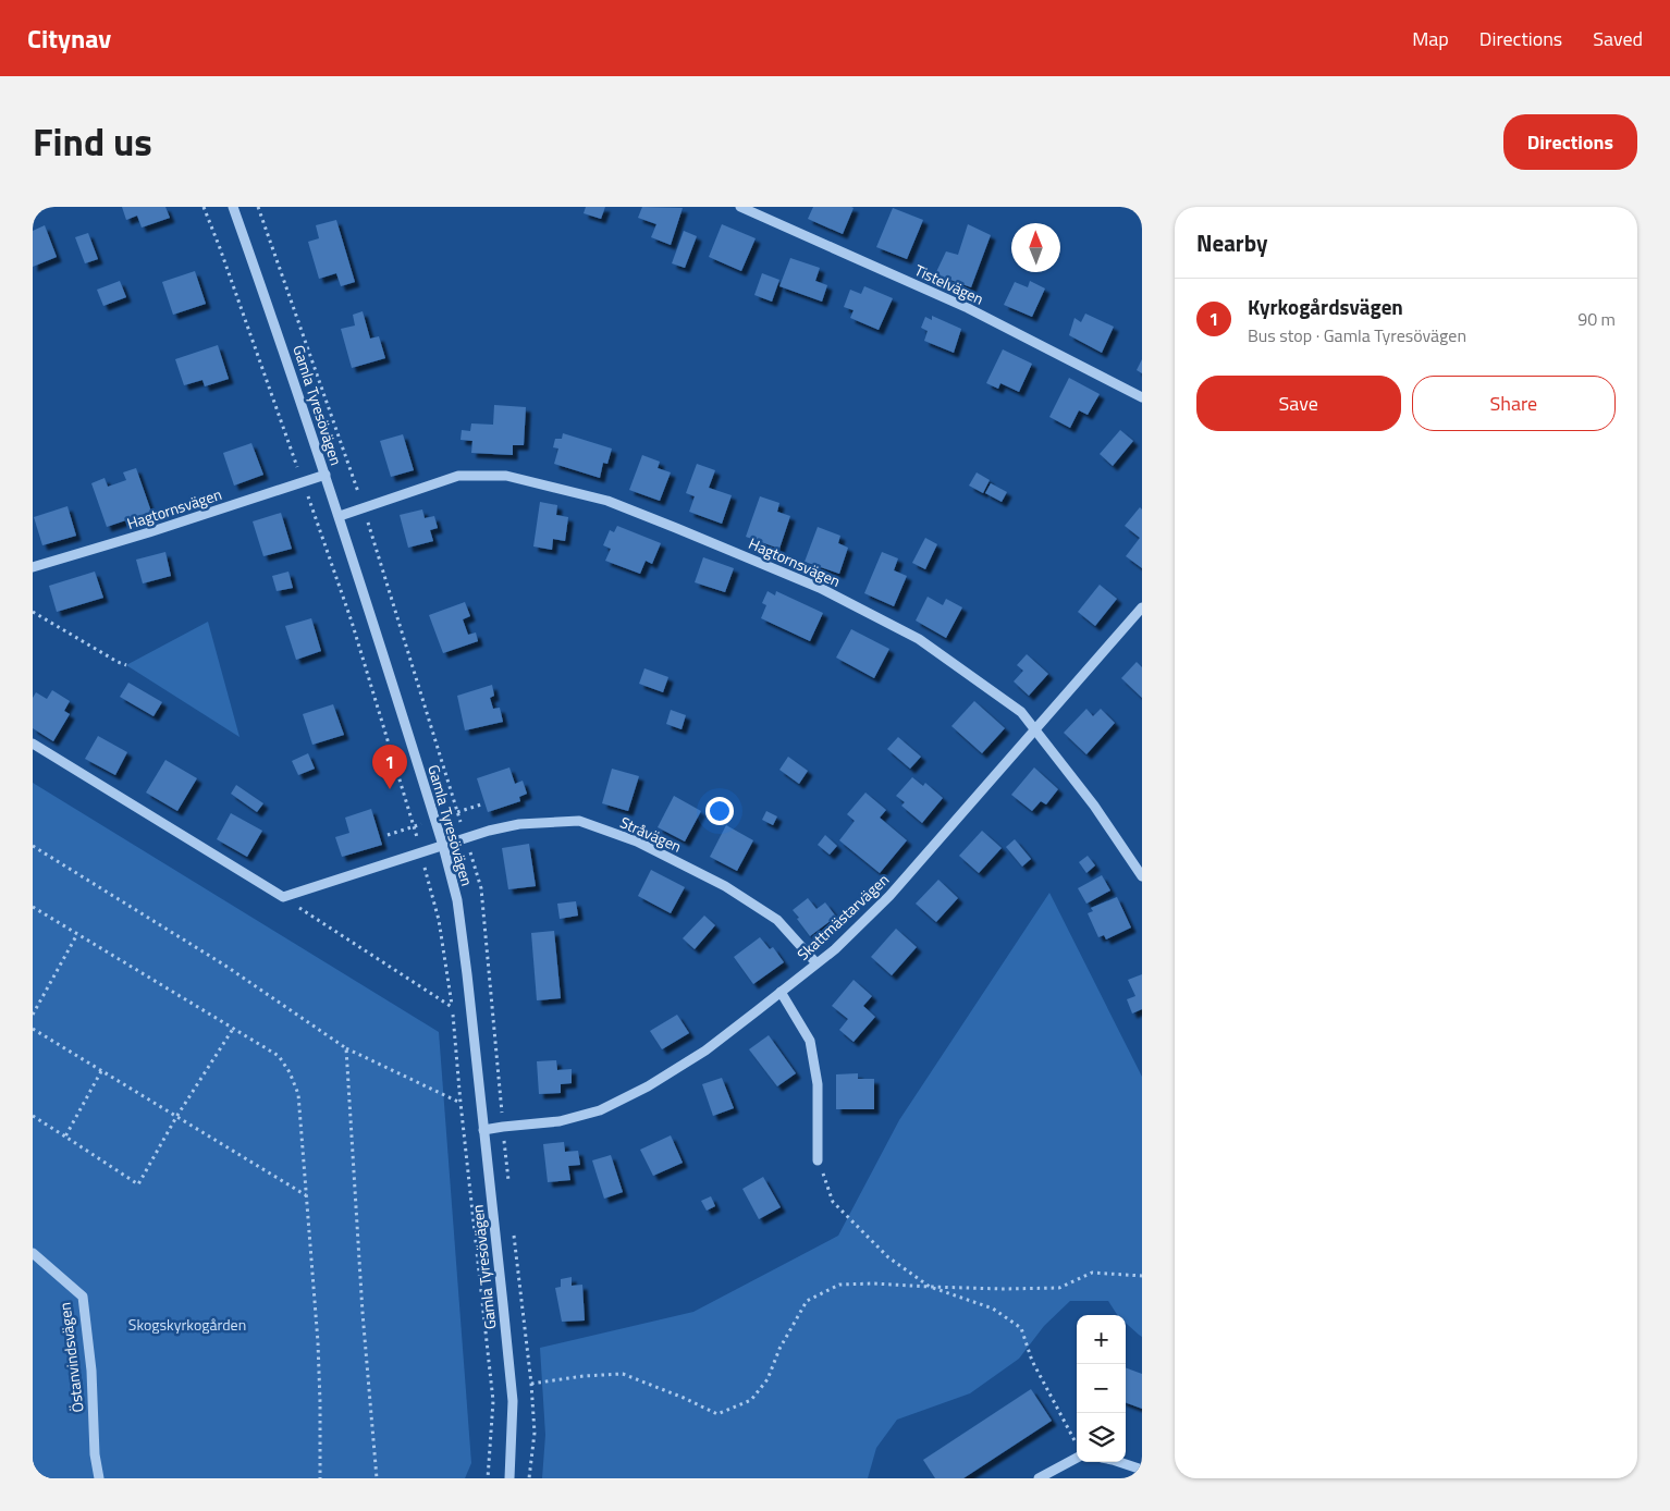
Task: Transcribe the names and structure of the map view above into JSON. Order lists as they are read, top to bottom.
{
  "streets": {
    "street": [
      "Tistelvägen",
      "Gamla Tyresövägen",
      "Hagtornsvägen",
      "Stråvägen",
      "Skattmästarvägen",
      "Östanvindsvägen"
    ]
  },
  "crossings": [
    ["Gamla Tyresövägen", "Hagtornsvägen"],
    ["Gamla Tyresövägen", "Stråvägen"],
    ["Gamla Tyresövägen", "Skattmästarvägen"],
    ["Hagtornsvägen", "Skattmästarvägen"],
    ["Stråvägen", "Skattmästarvägen"]
  ],
  "parks": ["Skogskyrkogården"],
  "north": "top",
  "page": {
    "header": "Citynav",
    "nav": ["Map", "Directions", "Saved"],
    "title": "Find us",
    "buttons": [
      "Directions",
      ["Save", "Share"]
    ],
    "heading": "Nearby",
    "list": [
      {
        "mark": "1",
        "name": "Kyrkogårdsvägen",
        "note": "Bus stop · Gamla Tyresövägen",
        "value": "90 m"
      }
    ],
    "pins": "1",
    "map_buttons": ["+", "−"]
  }
}
